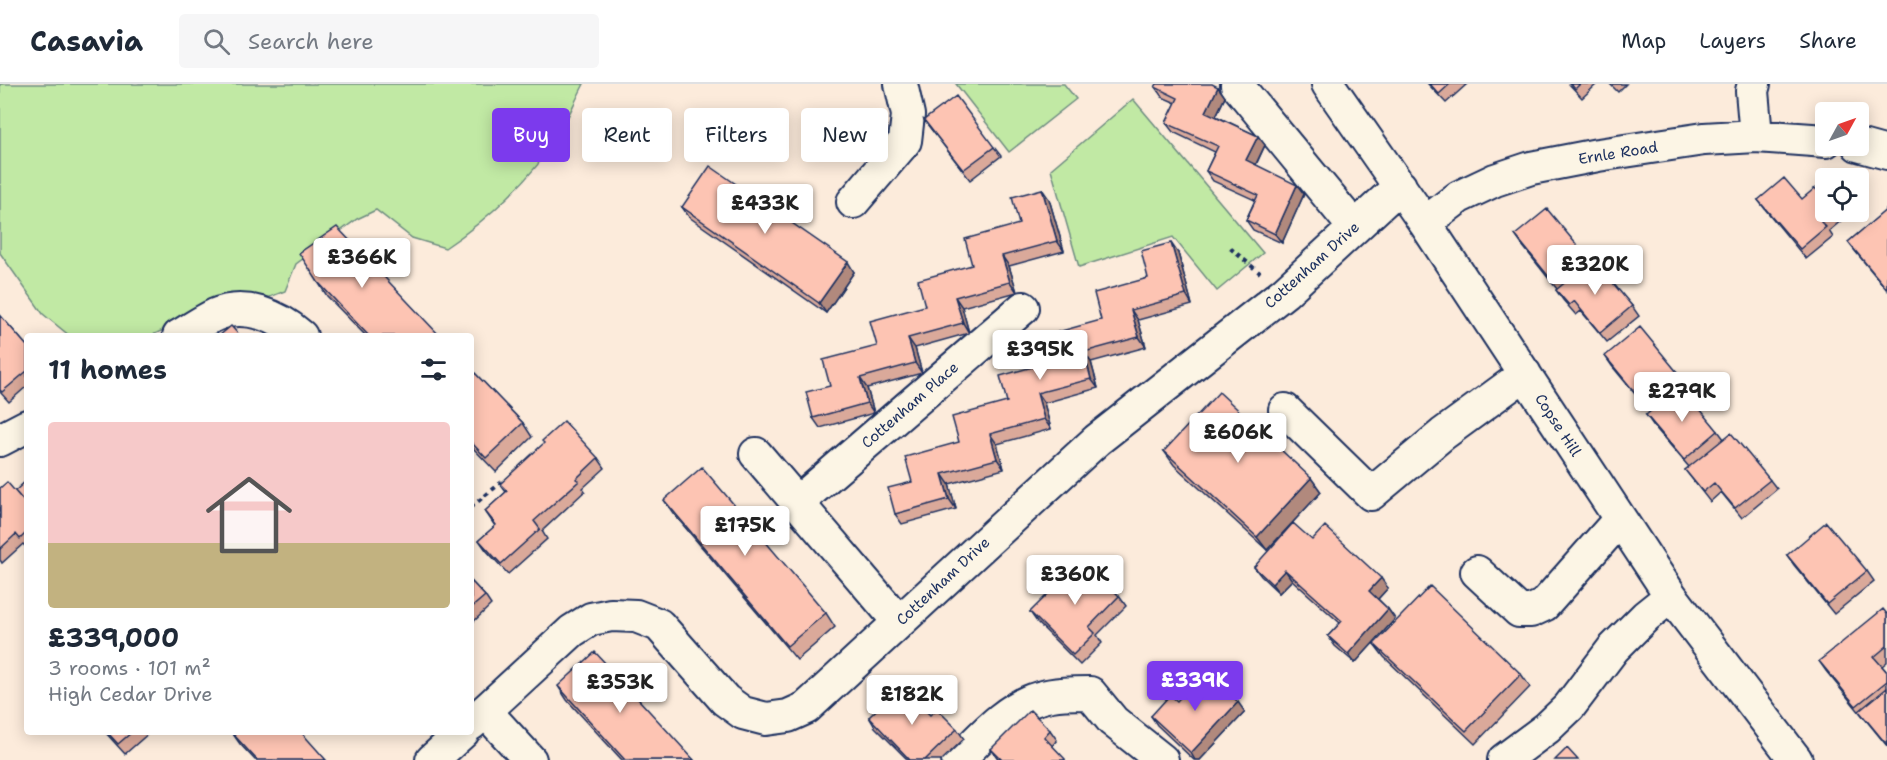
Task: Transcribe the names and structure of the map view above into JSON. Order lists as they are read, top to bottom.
{
  "streets": {
    "street": [
      "Ernle Road",
      "Cottenham Drive",
      "Cottenham Place",
      "Copse Hill"
    ]
  },
  "crossings": [
    ["Ernle Road", "Copse Hill"],
    ["Cottenham Drive", "Copse Hill"]
  ],
  "north": "top right",
  "page": {
    "header": "Casavia",
    "search": "Search here",
    "nav": ["Map", "Layers", "Share"],
    "chip": [
      "Buy",
      "Rent",
      "Filters",
      "New"
    ],
    "price": [
      "£433K",
      "£366K",
      "£320K",
      "£395K",
      "£279K",
      "£606K",
      "£175K",
      "£360K",
      "£339K",
      "£353K",
      "£182K"
    ],
    "heading": "11 homes",
    "list": [
      {
        "name": "£339,000",
        "note": "3 rooms · 101 m² · High Cedar Drive"
      }
    ]
  }
}
